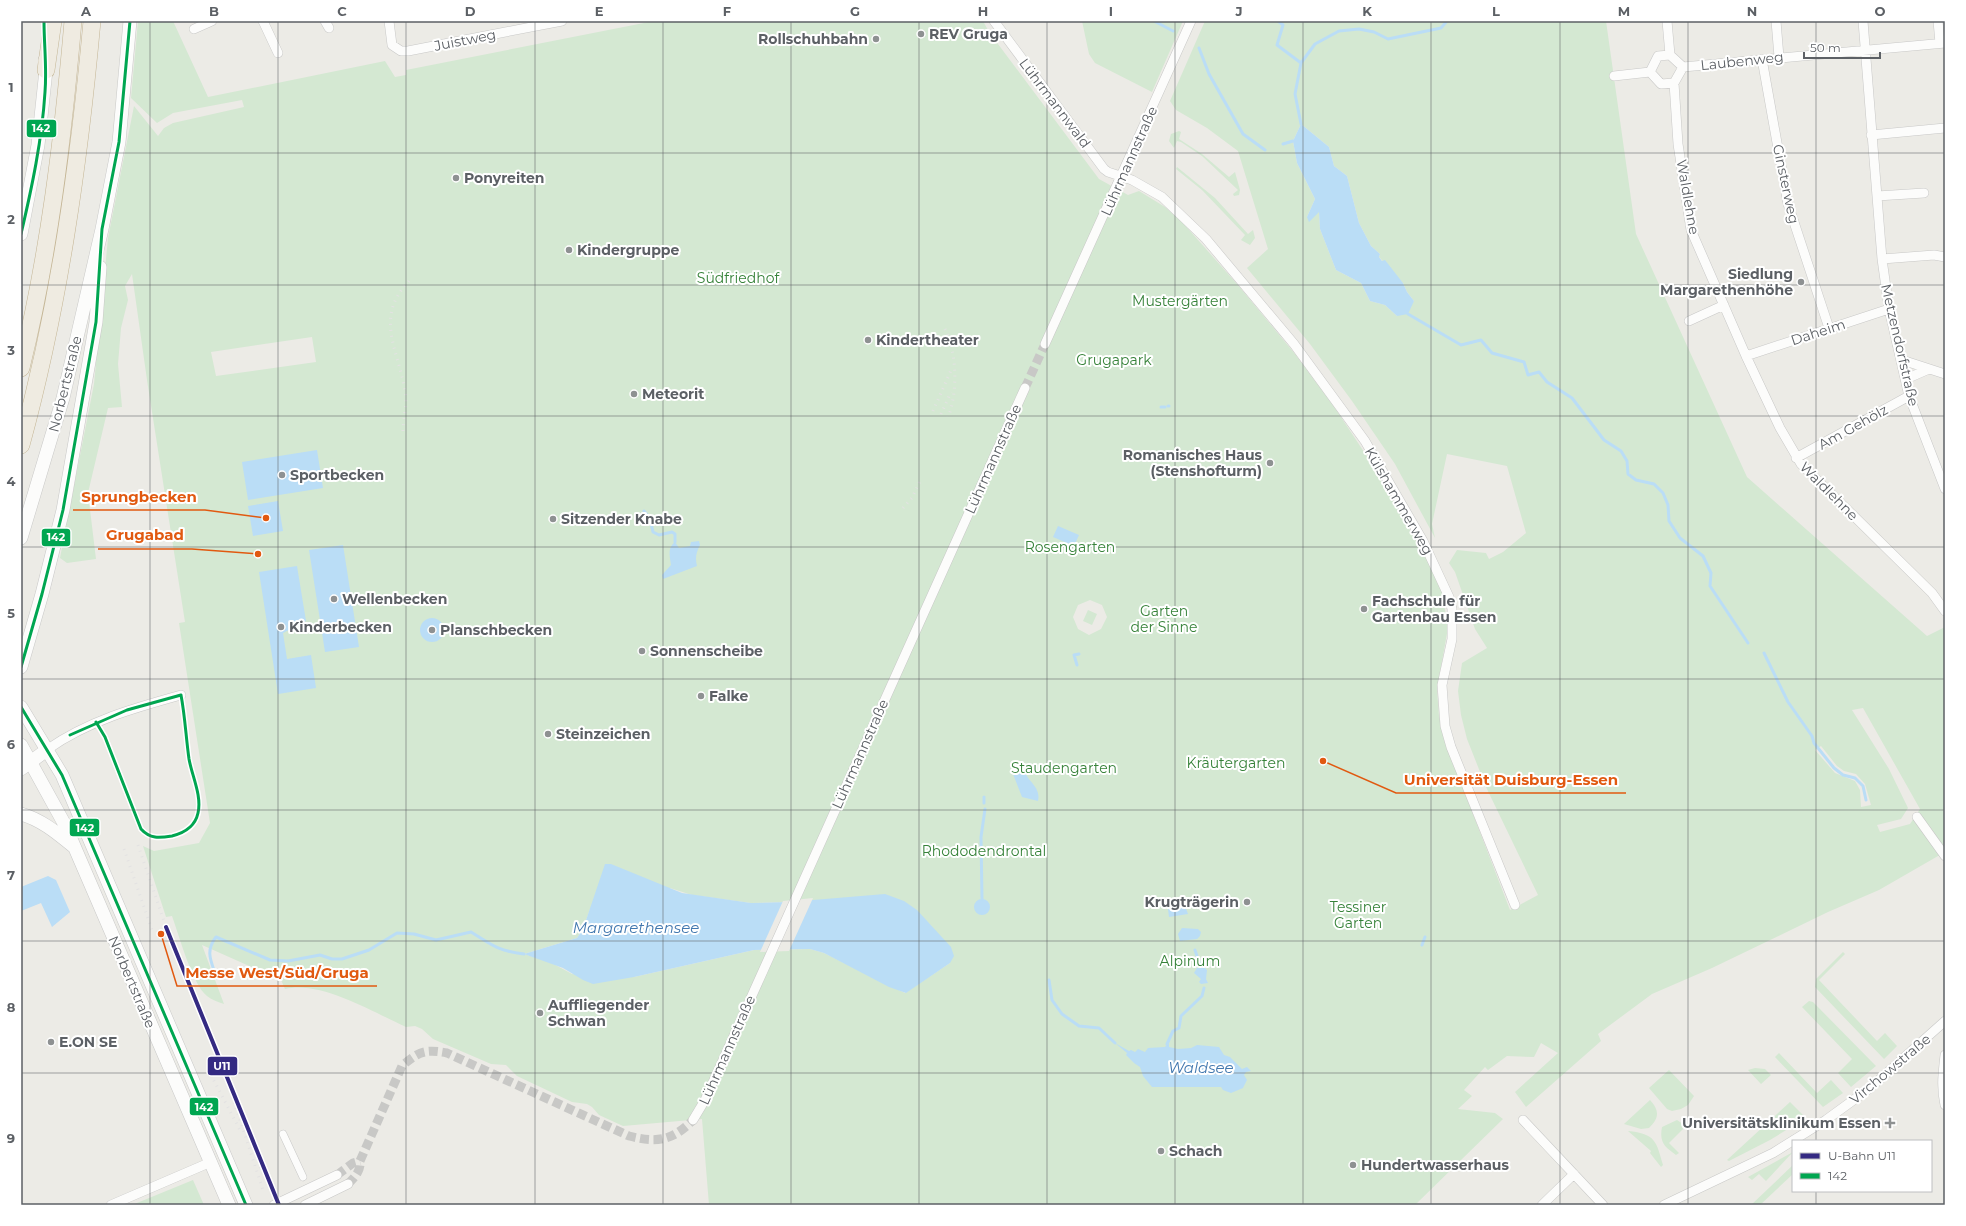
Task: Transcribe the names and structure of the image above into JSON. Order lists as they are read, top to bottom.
{
  "streets": {
    "main road": ["Norbertstraße"],
    "street": [
      "Juistweg",
      "Laubenweg",
      "Lührmannwald",
      "Lührmannstraße",
      "Ginsterweg",
      "Waldlehne",
      "Daheim",
      "Metzendorfstraße",
      "Am Gehölz",
      "Külshammerweg",
      "Virchowstraße"
    ]
  },
  "crossings": [
    ["Laubenweg", "Ginsterweg"],
    ["Laubenweg", "Waldlehne"],
    ["Laubenweg", "Metzendorfstraße"],
    ["Lührmannwald", "Lührmannstraße"],
    ["Lührmannwald", "Külshammerweg"],
    ["Lührmannstraße", "Külshammerweg"],
    ["Ginsterweg", "Daheim"],
    ["Waldlehne", "Daheim"],
    ["Waldlehne", "Am Gehölz"],
    ["Daheim", "Metzendorfstraße"],
    ["Metzendorfstraße", "Am Gehölz"]
  ],
  "water": ["Margarethensee", "Waldsee"],
  "parks": [
    "Südfriedhof",
    "Mustergärten",
    "Grugapark",
    "Rosengarten",
    "Garten der Sinne",
    "Kräutergarten",
    "Staudengarten",
    "Rhododendrontal",
    "Tessiner Garten",
    "Alpinum"
  ],
  "places": {
    "other": [
      "REV Gruga",
      "Rollschuhbahn",
      "Ponyreiten",
      "Kindergruppe",
      "Siedlung Margarethenhöhe",
      "Kindertheater",
      "Meteorit",
      "Romanisches Haus (Stenshofturm)",
      "Sportbecken",
      "Sprungbecken",
      "Sitzender Knabe",
      "Grugabad",
      "Wellenbecken",
      "Fachschule für Gartenbau Essen",
      "Kinderbecken",
      "Planschbecken",
      "Sonnenscheibe",
      "Falke",
      "Steinzeichen",
      "Universität Duisburg-Essen",
      "Krugträgerin",
      "Messe West/Süd/Gruga",
      "Auffliegender Schwan",
      "E.ON SE",
      "Schach",
      "Hundertwasserhaus"
    ],
    "health": ["Universitätsklinikum Essen"]
  },
  "lines": ["transit line 142", "metro line U11"],
  "legend": ["U-Bahn U11", "142"],
  "scale_bar": "50 m",
  "grid": {
    "columns": [
      "A",
      "B",
      "C",
      "D",
      "E",
      "F",
      "G",
      "H",
      "I",
      "J",
      "K",
      "L",
      "M",
      "N",
      "O"
    ],
    "rows": [
      "1",
      "2",
      "3",
      "4",
      "5",
      "6",
      "7",
      "8",
      "9"
    ]
  }
}
